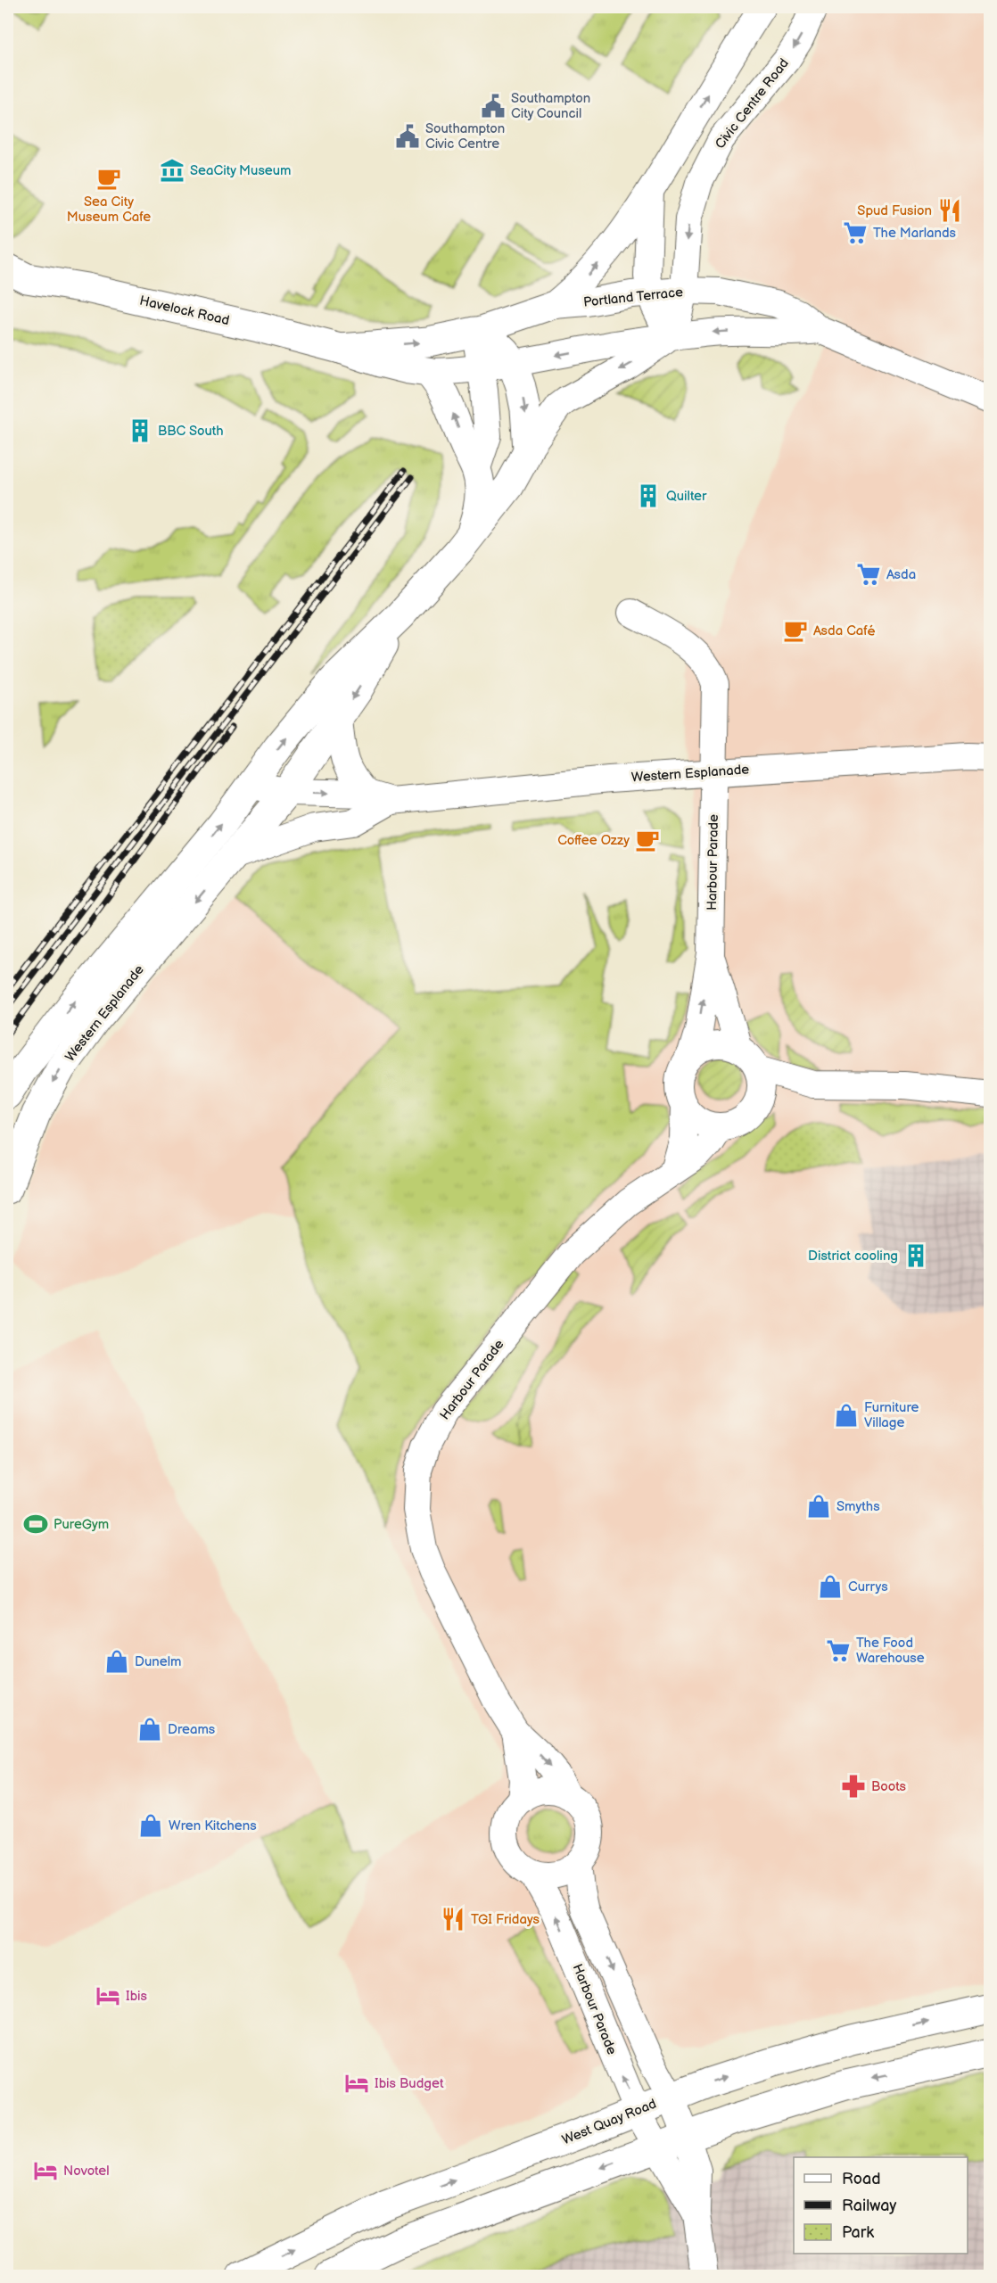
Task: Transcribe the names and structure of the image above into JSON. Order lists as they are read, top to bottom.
{
  "streets": {
    "main road": ["Havelock Road", "Western Esplanade", "West Quay Road"],
    "street": ["Civic Centre Road", "Portland Terrace", "Harbour Parade"]
  },
  "crossings": [
    ["Civic Centre Road", "Portland Terrace"],
    ["Portland Terrace", "Havelock Road"],
    ["Portland Terrace", "Western Esplanade"],
    ["Havelock Road", "Western Esplanade"],
    ["Western Esplanade", "Harbour Parade"],
    ["Harbour Parade", "West Quay Road"]
  ],
  "places": {
    "public building": ["Southampton City Council", "Southampton Civic Centre"],
    "museum": ["SeaCity Museum"],
    "cafe": ["Sea City Museum Cafe", "Asda Café", "Coffee Ozzy"],
    "restaurant": ["Spud Fusion", "TGI Fridays"],
    "supermarket": ["The Marlands", "Asda", "The Food Warehouse"],
    "building": ["BBC South", "Quilter", "District cooling"],
    "shop": [
      "Furniture Village",
      "Smyths",
      "Currys",
      "Dunelm",
      "Dreams",
      "Wren Kitchens"
    ],
    "sports": ["PureGym"],
    "pharmacy": ["Boots"],
    "hotel": ["Ibis", "Ibis Budget", "Novotel"]
  },
  "legend": ["Road", "Railway", "Park"]
}
